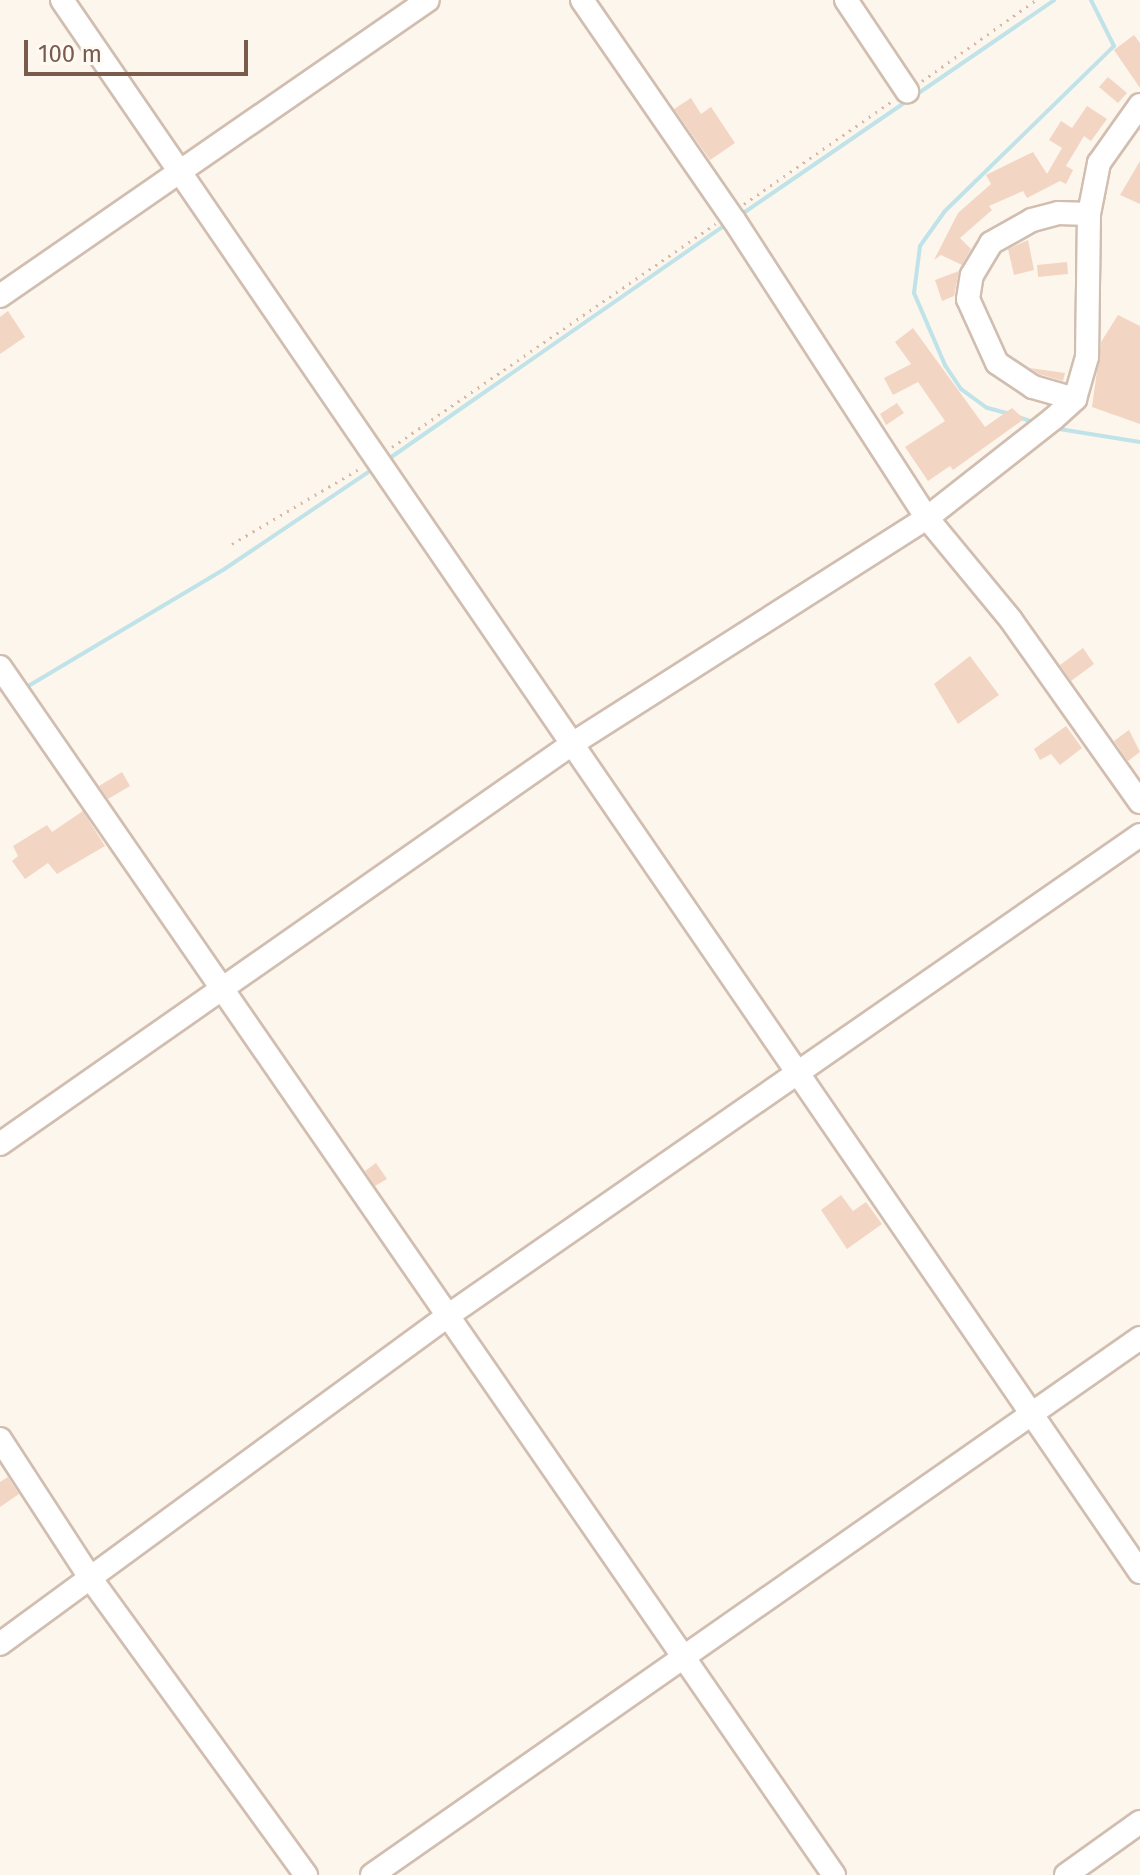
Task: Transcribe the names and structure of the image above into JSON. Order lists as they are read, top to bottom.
{
  "scale_bar": "100 m"
}
